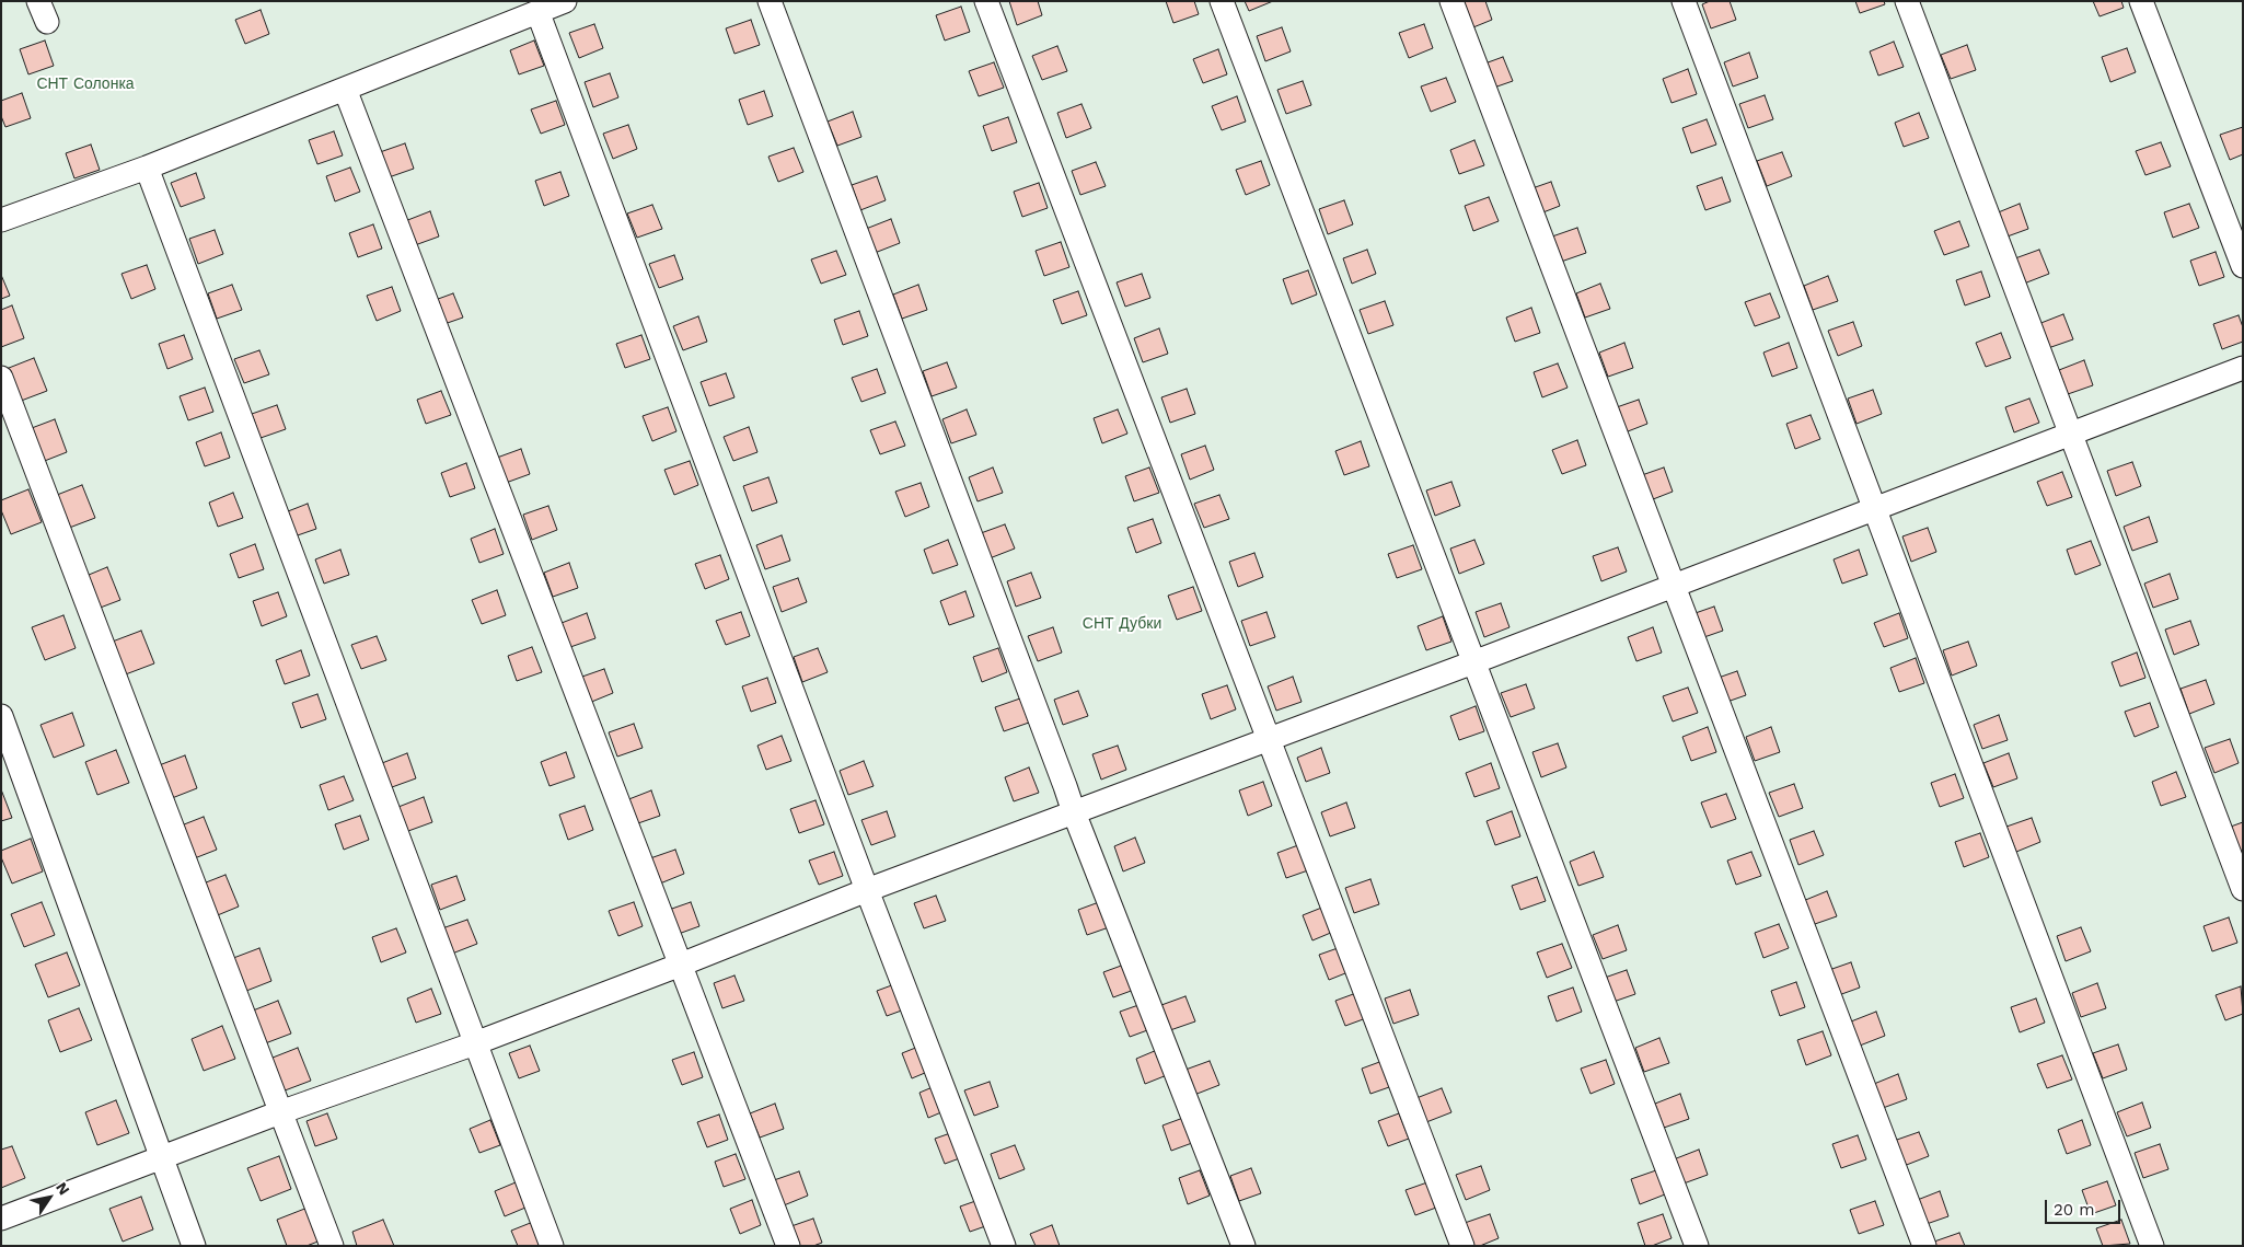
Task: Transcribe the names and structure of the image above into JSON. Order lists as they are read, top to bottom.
{
  "parks": ["СНТ Солонка", "СНТ Дубки"],
  "scale_bar": "20 m",
  "north": "top right"
}
